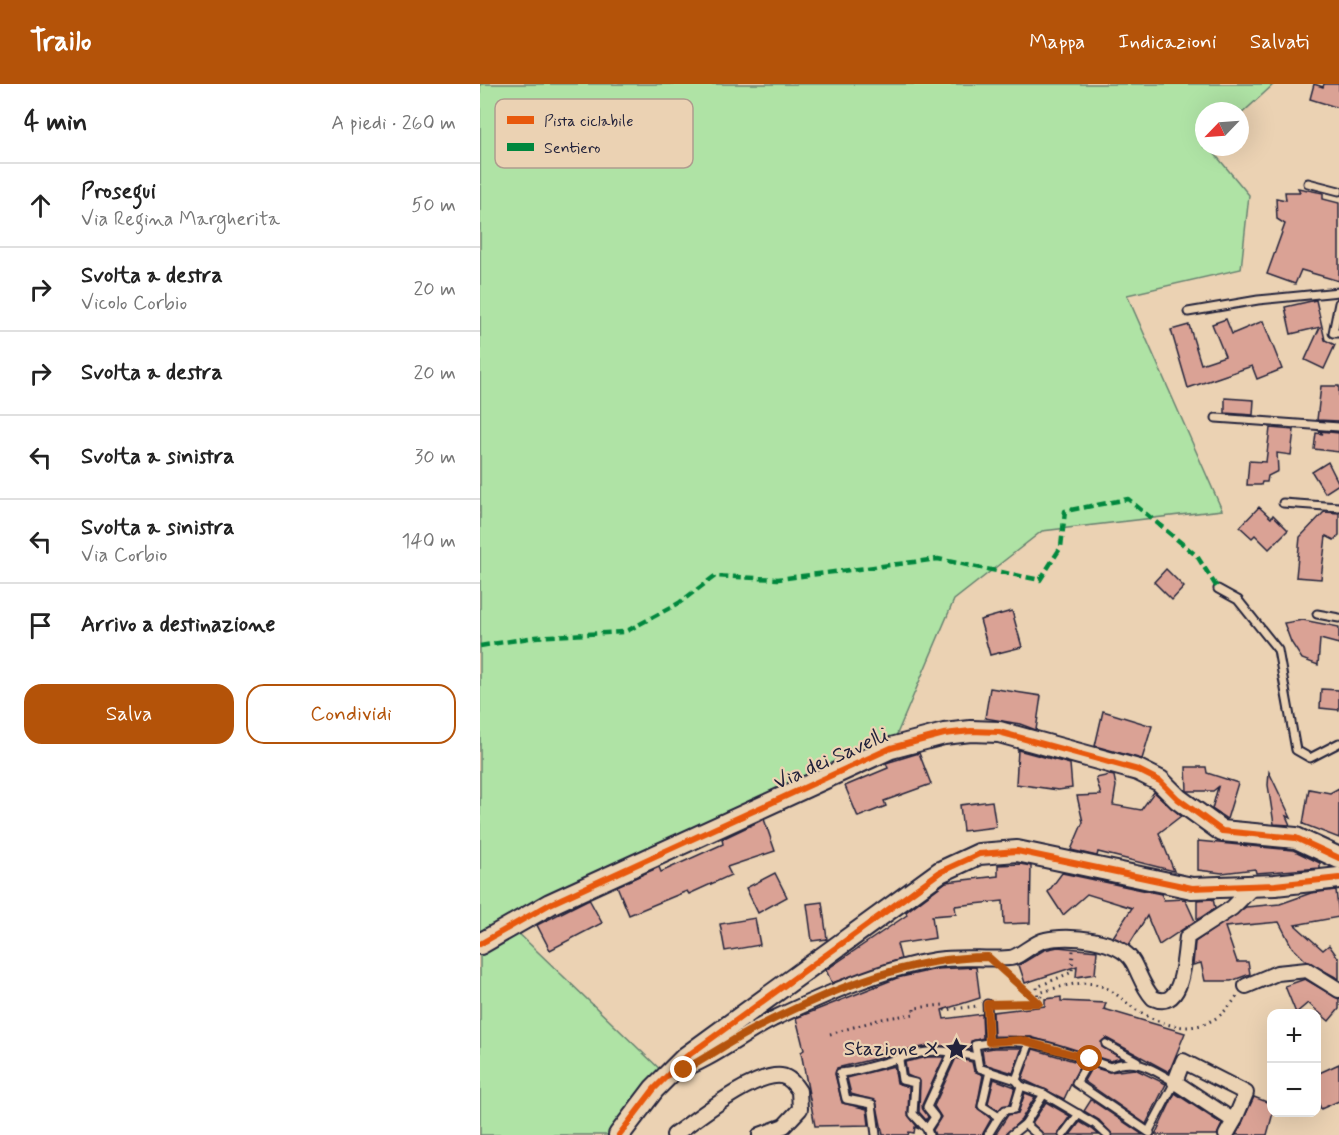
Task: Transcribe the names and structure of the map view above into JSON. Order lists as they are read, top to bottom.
{
  "streets": {
    "street": ["Via dei Savelli"]
  },
  "places": {
    "place": ["Stazione X"]
  },
  "legend": ["Pista ciclabile", "Sentiero"],
  "north": "bottom left",
  "page": {
    "header": "Trailo",
    "nav": ["Mappa", "Indicazioni", "Salvati"],
    "heading": ["4 min", "A piedi · 260 m"],
    "list": [
      ["Prosegui", "Via Regina Margherita", "50 m"],
      ["Svolta a destra", "Vicolo Corbio", "20 m"],
      ["Svolta a destra", "20 m"],
      ["Svolta a sinistra", "30 m"],
      ["Svolta a sinistra", "Via Corbio", "140 m"],
      "Arrivo a destinazione"
    ],
    "buttons": ["Salva", "Condividi"],
    "map_buttons": ["+", "−"]
  }
}
